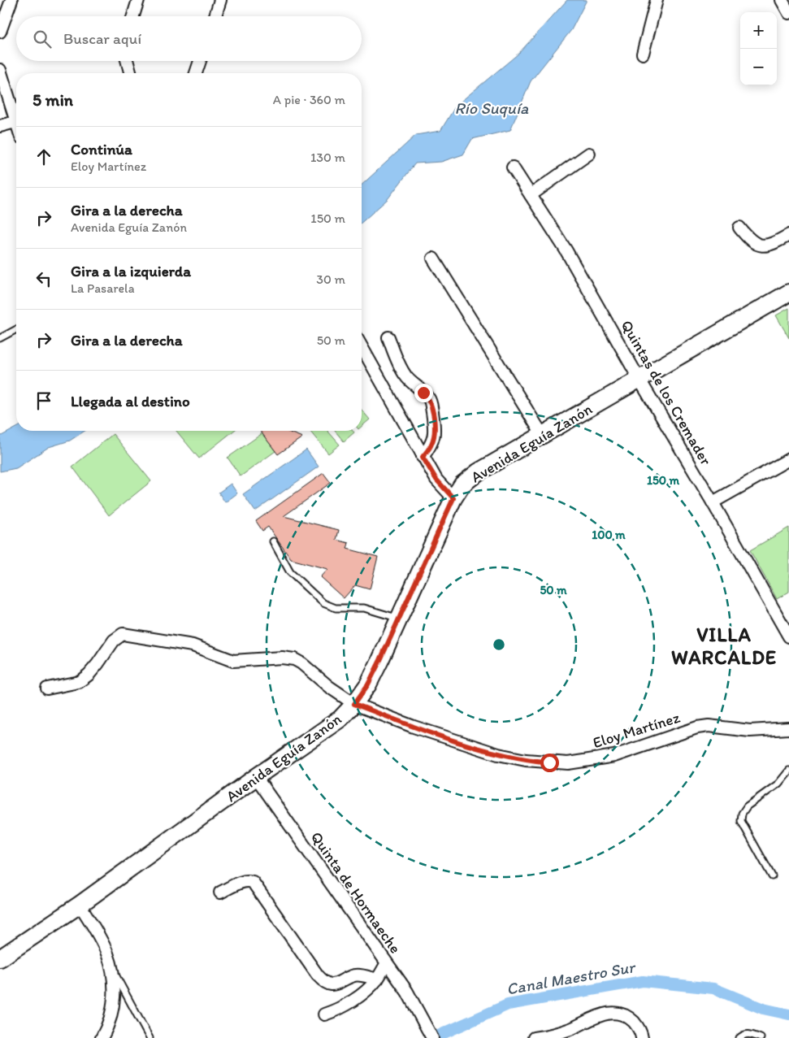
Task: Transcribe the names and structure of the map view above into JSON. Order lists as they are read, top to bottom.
{
  "streets": {
    "main road": ["Avenida Eguía Zanón"],
    "street": ["Quintas de los Cremader", "Eloy Martínez", "Quinta de Hormaeche"]
  },
  "crossings": [
    ["Quintas de los Cremader", "Avenida Eguía Zanón"],
    ["Avenida Eguía Zanón", "Eloy Martínez"],
    ["Avenida Eguía Zanón", "Quinta de Hormaeche"]
  ],
  "districts": ["VILLA WARCALDE"],
  "water": ["Río Suquía", "Canal Maestro Sur"],
  "page": {
    "map_buttons": ["+", "−"],
    "search": "Buscar aquí",
    "heading": ["5 min", "A pie · 360 m"],
    "list": [
      ["Continúa", "Eloy Martínez", "130 m"],
      ["Gira a la derecha", "Avenida Eguía Zanón", "150 m"],
      ["Gira a la izquierda", "La Pasarela", "30 m"],
      ["Gira a la derecha", "50 m"],
      "Llegada al destino"
    ]
  },
  "rings": ["150 m", "100 m", "50 m"]
}
